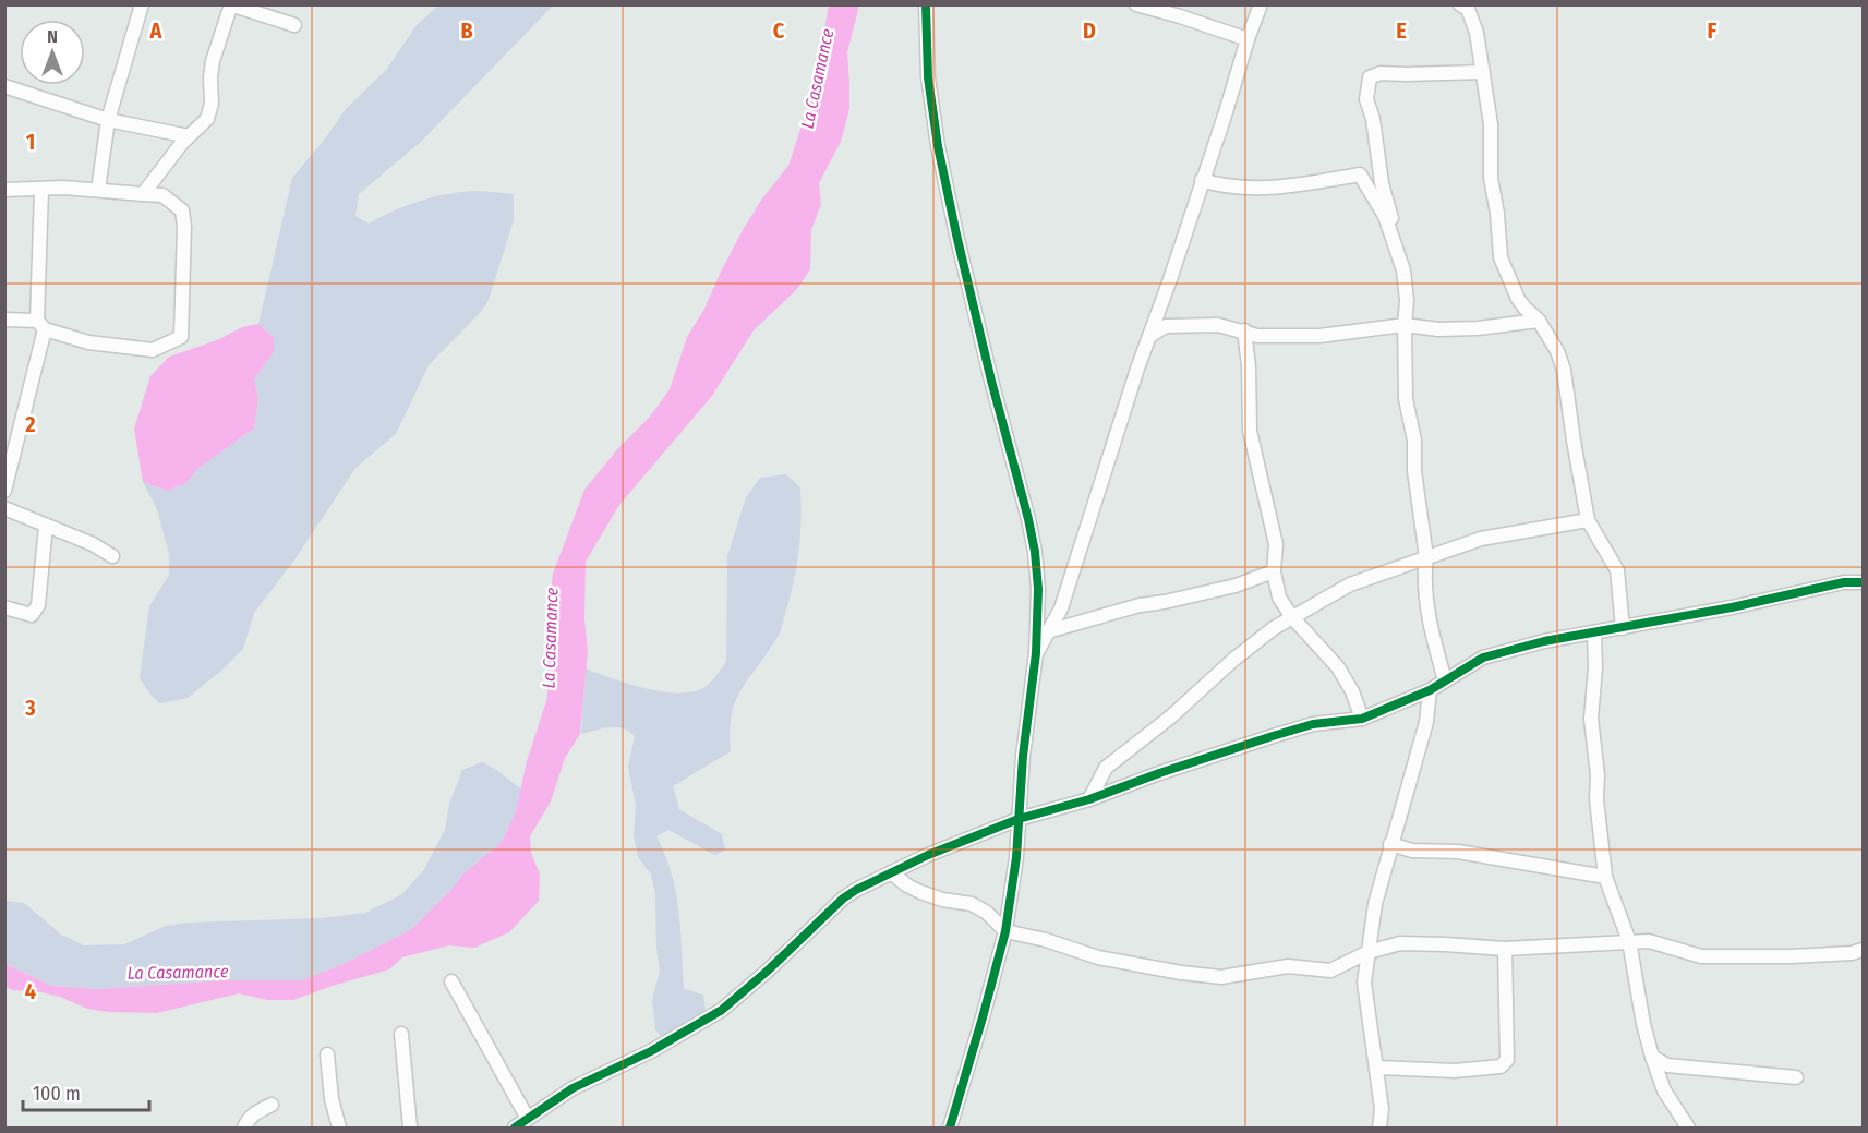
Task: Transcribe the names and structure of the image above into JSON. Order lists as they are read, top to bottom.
{
  "water": ["La Casamance"],
  "scale_bar": "100 m",
  "north": "top",
  "grid": {
    "columns": [
      "A",
      "B",
      "C",
      "D",
      "E",
      "F"
    ],
    "rows": [
      "1",
      "2",
      "3",
      "4"
    ]
  }
}
